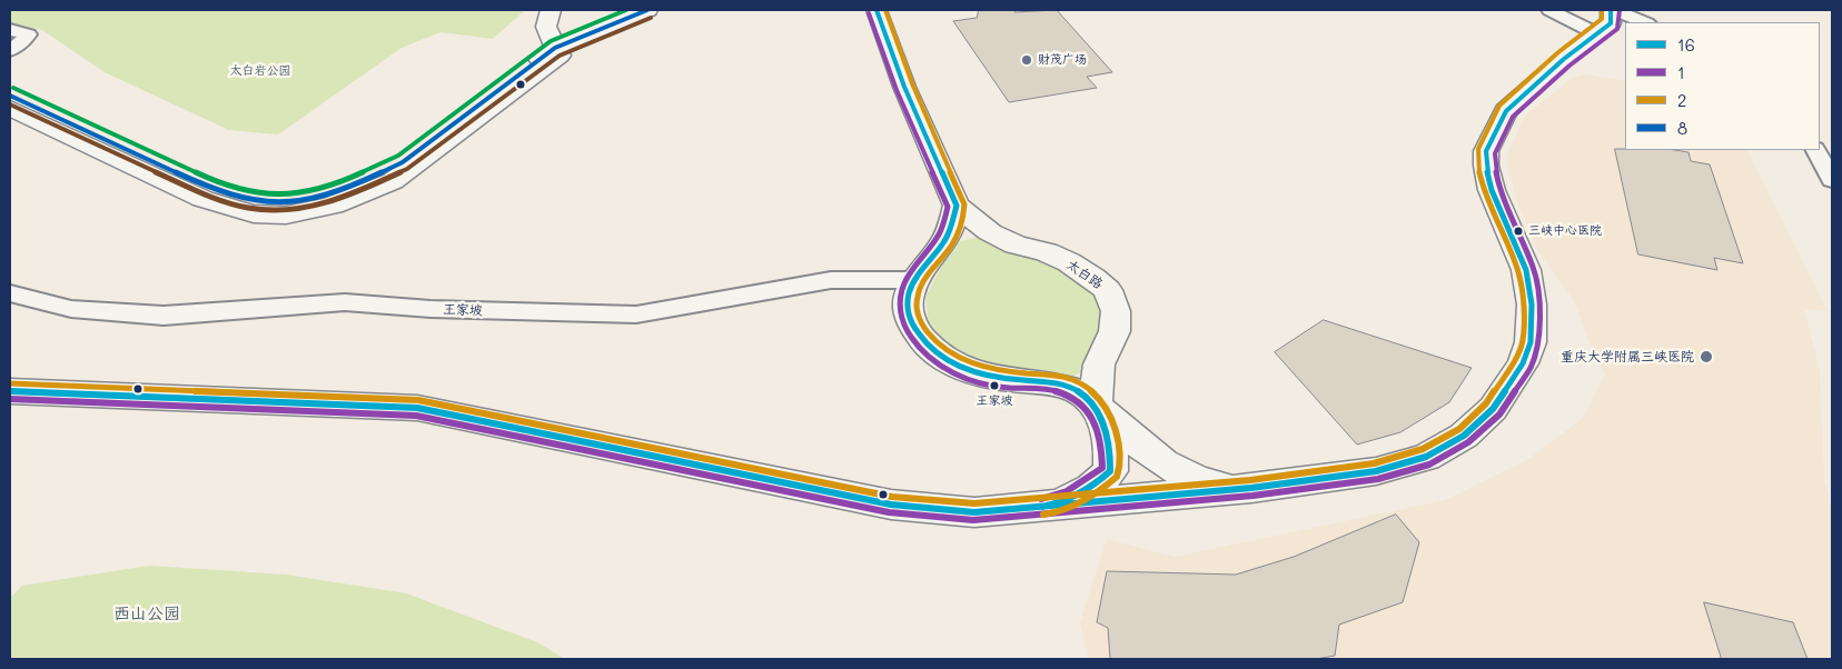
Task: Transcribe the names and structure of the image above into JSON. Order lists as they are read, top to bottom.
{
  "streets": {
    "main road": ["太白路"],
    "street": ["王家坡"]
  },
  "crossings": [
    ["太白路", "王家坡"]
  ],
  "parks": ["太白岩公园", "西山公园"],
  "places": [
    "财茂广场",
    "三峡中心医院",
    "重庆大学附属三峡医院",
    "王家坡"
  ],
  "lines": [
    "transit line 16",
    "transit line 1",
    "transit line 2",
    "transit line 8"
  ],
  "legend": [
    "16",
    "1",
    "2",
    "8"
  ]
}
